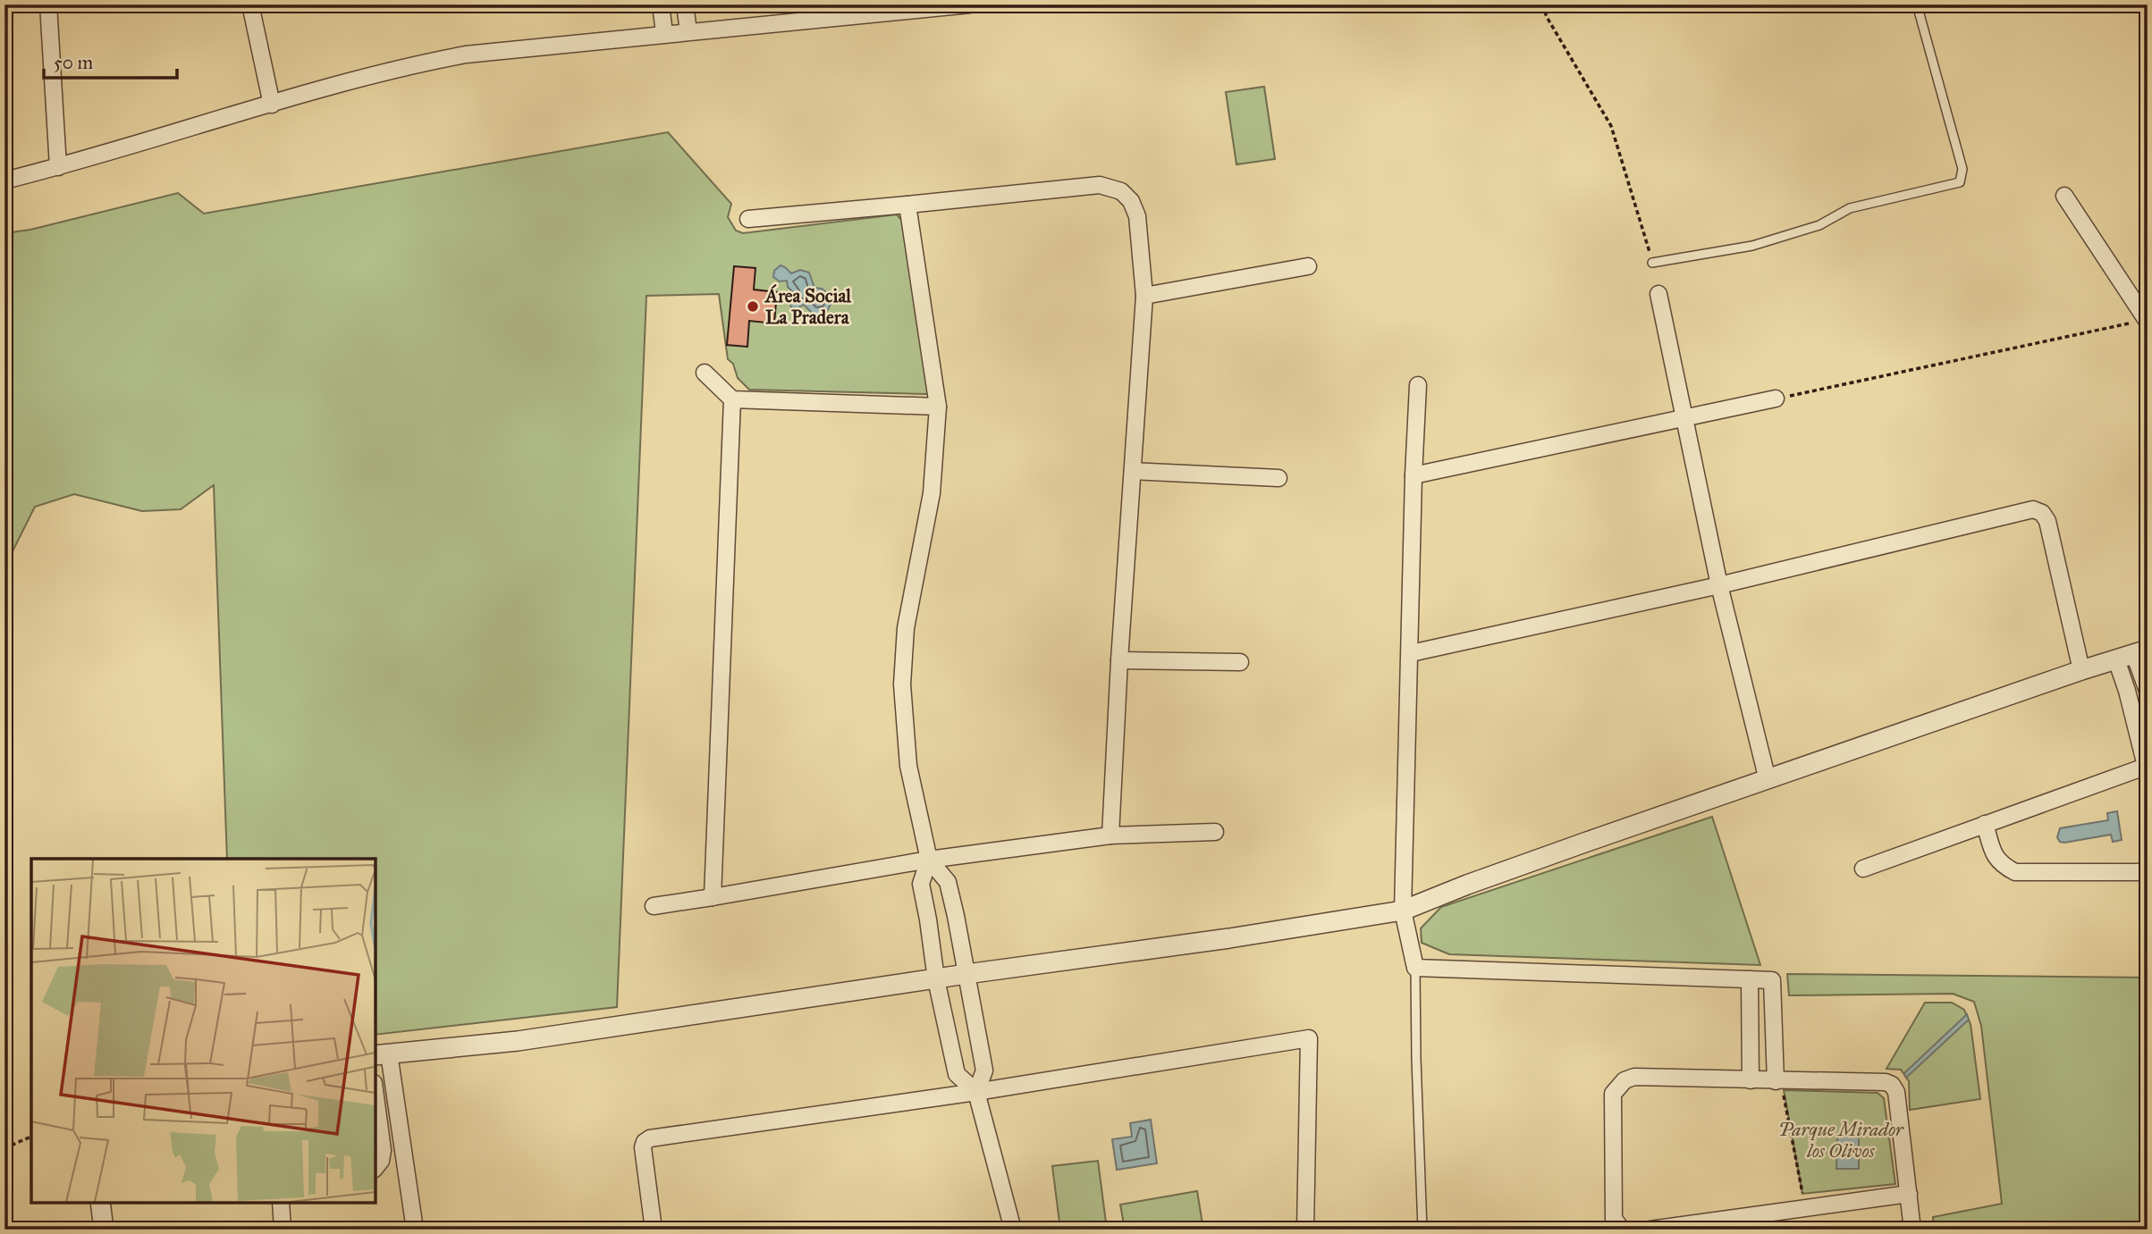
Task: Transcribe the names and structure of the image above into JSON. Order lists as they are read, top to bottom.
{
  "parks": ["Parque Mirador los Olivos"],
  "places": ["Área Social La Pradera"],
  "scale_bar": "50 m"
}
